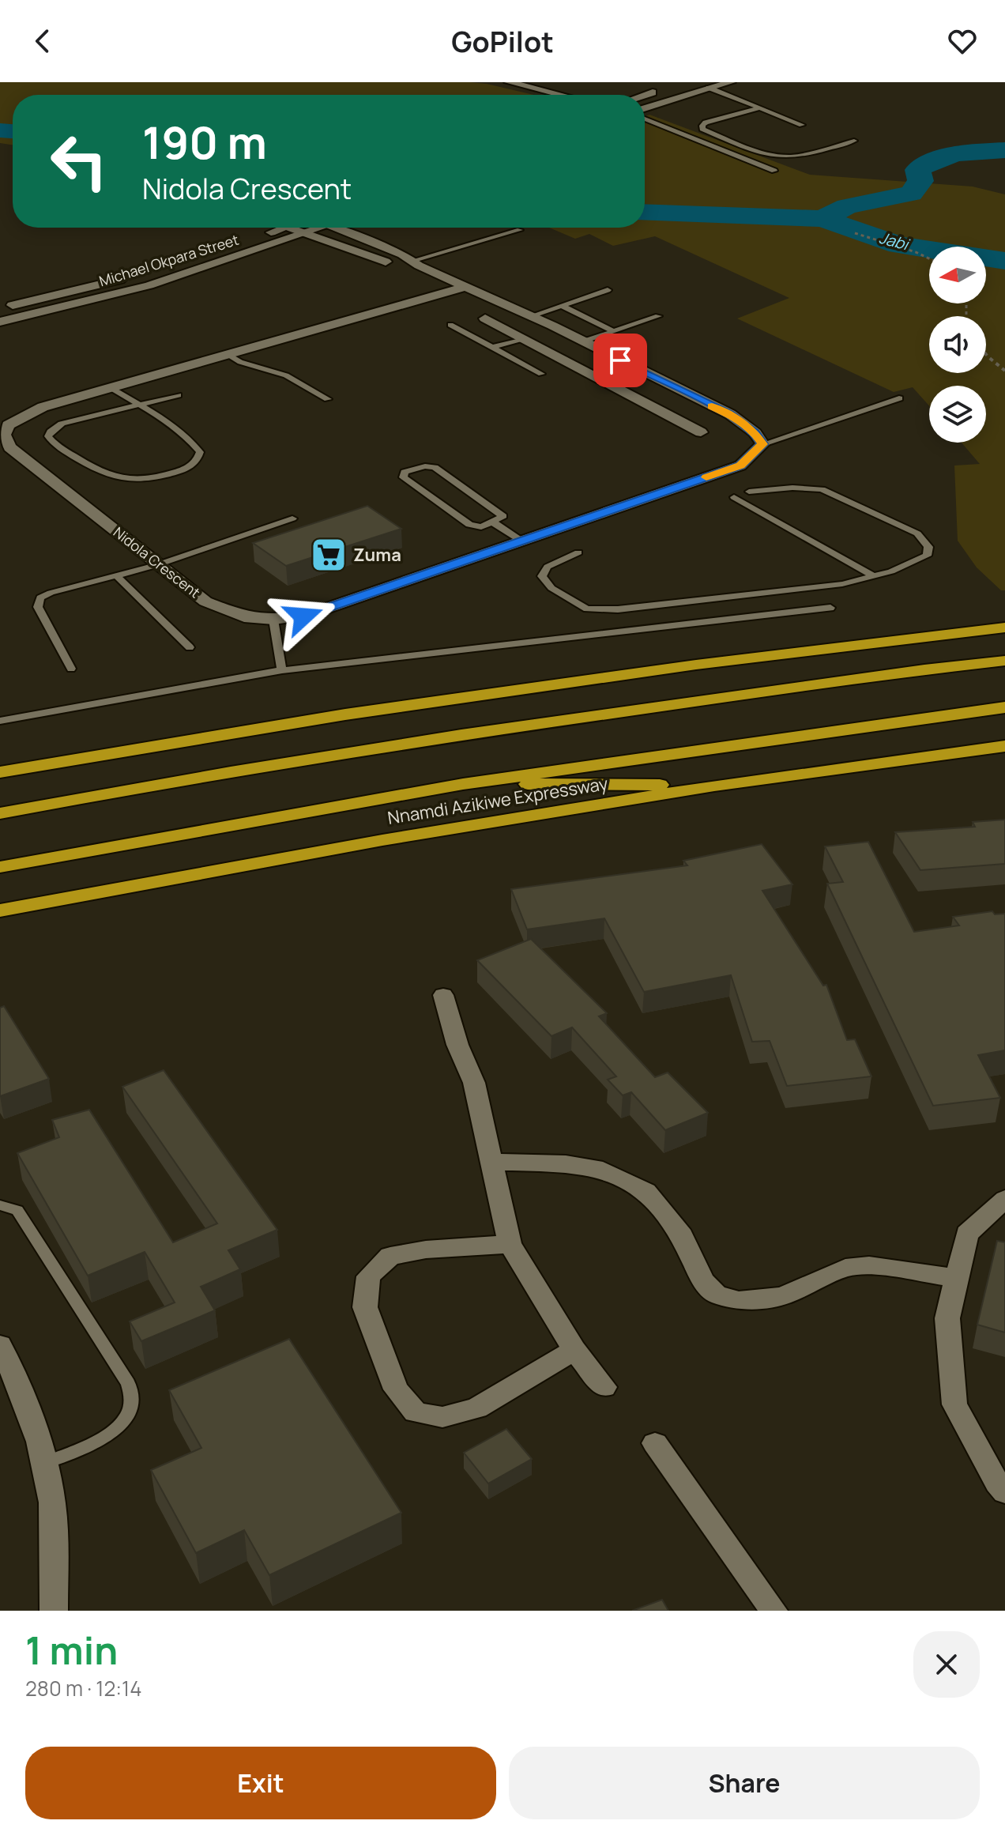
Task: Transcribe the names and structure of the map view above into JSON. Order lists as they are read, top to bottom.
{
  "streets": {
    "highway": ["Nnamdi Azikiwe Expressway"],
    "street": ["Michael Okpara Street", "Nidola Crescent"]
  },
  "water": ["Jabi"],
  "places": {
    "supermarket": ["Zuma"]
  },
  "north": "left",
  "page": {
    "header": "GoPilot",
    "turn": ["190 m", "Nidola Crescent"],
    "heading": ["1 min", "280 m · 12:14"],
    "buttons": ["Exit", "Share"]
  }
}
